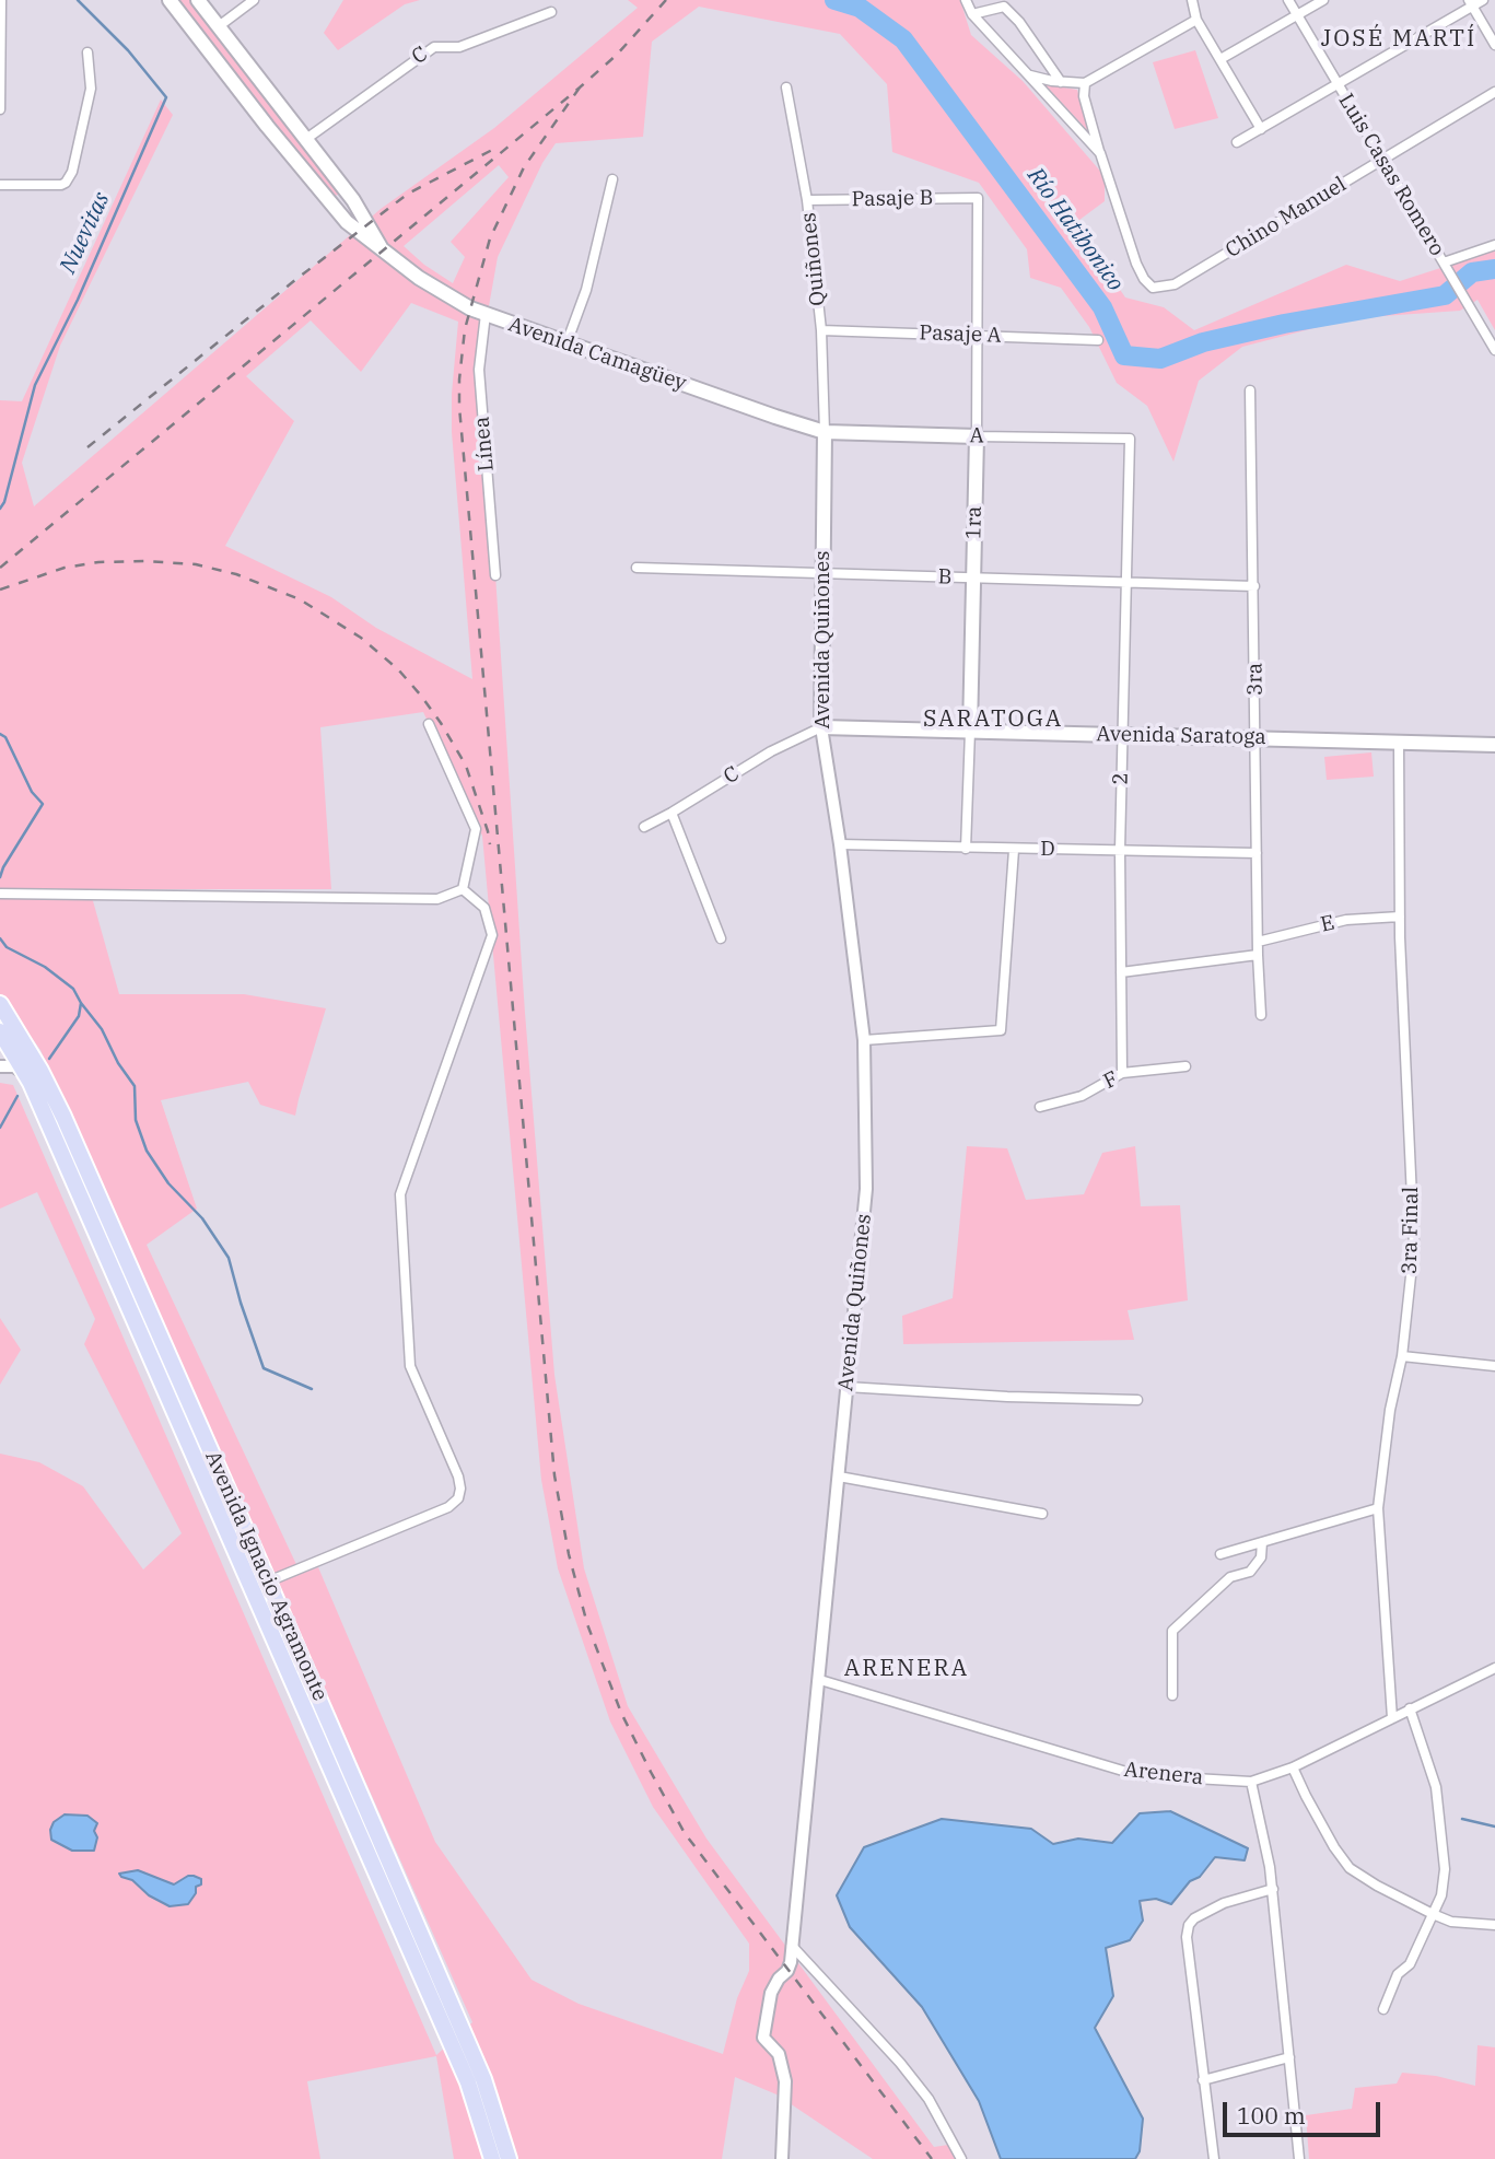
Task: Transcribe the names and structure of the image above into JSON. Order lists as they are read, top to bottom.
{
  "streets": {
    "main road": [
      "Avenida Camagüey",
      "A",
      "1ra",
      "Avenida Quiñones",
      "Avenida Saratoga",
      "Avenida Ignacio Agramonte"
    ],
    "street": [
      "C",
      "Luis Casas Romero",
      "Pasaje B",
      "Chino Manuel",
      "Quiñones",
      "Pasaje A",
      "Línea",
      "B",
      "3ra",
      "2",
      "D",
      "E",
      "F",
      "3ra Final",
      "Arenera"
    ]
  },
  "crossings": [
    ["C", "Avenida Camagüey"],
    ["C", "Avenida Quiñones"],
    ["C", "Avenida Saratoga"],
    ["Luis Casas Romero", "Chino Manuel"],
    ["Pasaje B", "Quiñones"],
    ["Pasaje B", "1ra"],
    ["Quiñones", "Pasaje A"],
    ["Quiñones", "Avenida Camagüey"],
    ["Quiñones", "A"],
    ["Quiñones", "Avenida Quiñones"],
    ["Pasaje A", "1ra"],
    ["Avenida Camagüey", "A"],
    ["Avenida Camagüey", "Línea"],
    ["Avenida Camagüey", "Avenida Quiñones"],
    ["A", "1ra"],
    ["A", "Avenida Quiñones"],
    ["A", "2"],
    ["1ra", "B"],
    ["1ra", "Avenida Saratoga"],
    ["1ra", "D"],
    ["B", "Avenida Quiñones"],
    ["B", "3ra"],
    ["B", "2"],
    ["Avenida Quiñones", "Avenida Saratoga"],
    ["Avenida Quiñones", "D"],
    ["Avenida Quiñones", "Arenera"],
    ["3ra", "Avenida Saratoga"],
    ["3ra", "D"],
    ["3ra", "E"],
    ["Avenida Saratoga", "2"],
    ["Avenida Saratoga", "3ra Final"],
    ["2", "D"],
    ["2", "F"],
    ["E", "3ra Final"],
    ["3ra Final", "Arenera"]
  ],
  "districts": ["JOSÉ MARTÍ", "SARATOGA", "ARENERA"],
  "water": ["Río Hatibonico", "Nuevitas"],
  "scale_bar": "100 m"
}
